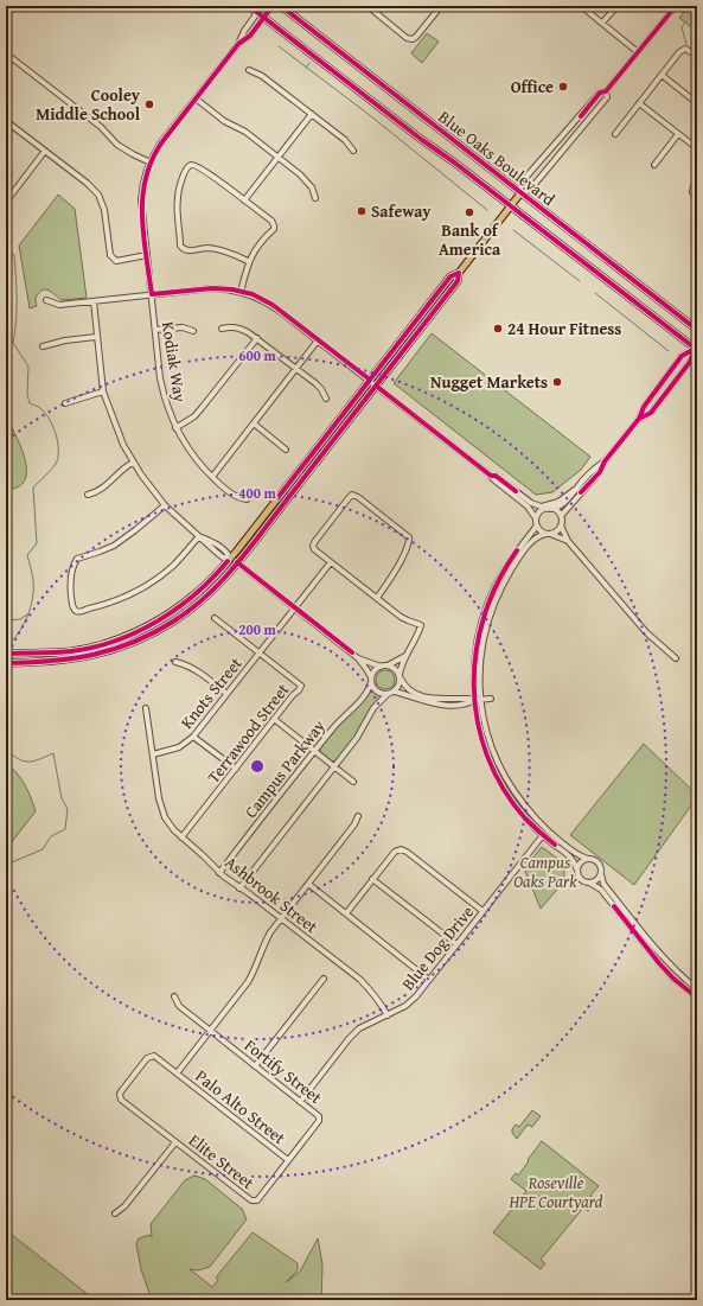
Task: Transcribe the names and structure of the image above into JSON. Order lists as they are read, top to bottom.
{
  "streets": {
    "main road": ["Blue Oaks Boulevard"],
    "street": [
      "Kodiak Way",
      "Knots Street",
      "Terrawood Street",
      "Campus Parkway",
      "Ashbrook Street",
      "Blue Dog Drive",
      "Fortify Street",
      "Palo Alto Street",
      "Elite Street"
    ]
  },
  "crossings": [
    ["Knots Street", "Terrawood Street"],
    ["Knots Street", "Ashbrook Street"],
    ["Terrawood Street", "Ashbrook Street"],
    ["Campus Parkway", "Ashbrook Street"],
    ["Ashbrook Street", "Blue Dog Drive"],
    ["Blue Dog Drive", "Fortify Street"],
    ["Fortify Street", "Palo Alto Street"],
    ["Fortify Street", "Elite Street"],
    ["Palo Alto Street", "Elite Street"]
  ],
  "parks": ["Campus Oaks Park", "Roseville HPE Courtyard"],
  "places": [
    "Office",
    "Cooley Middle School",
    "Safeway",
    "Bank of America",
    "24 Hour Fitness",
    "Nugget Markets"
  ],
  "rings": ["600 m", "400 m", "200 m"]
}
